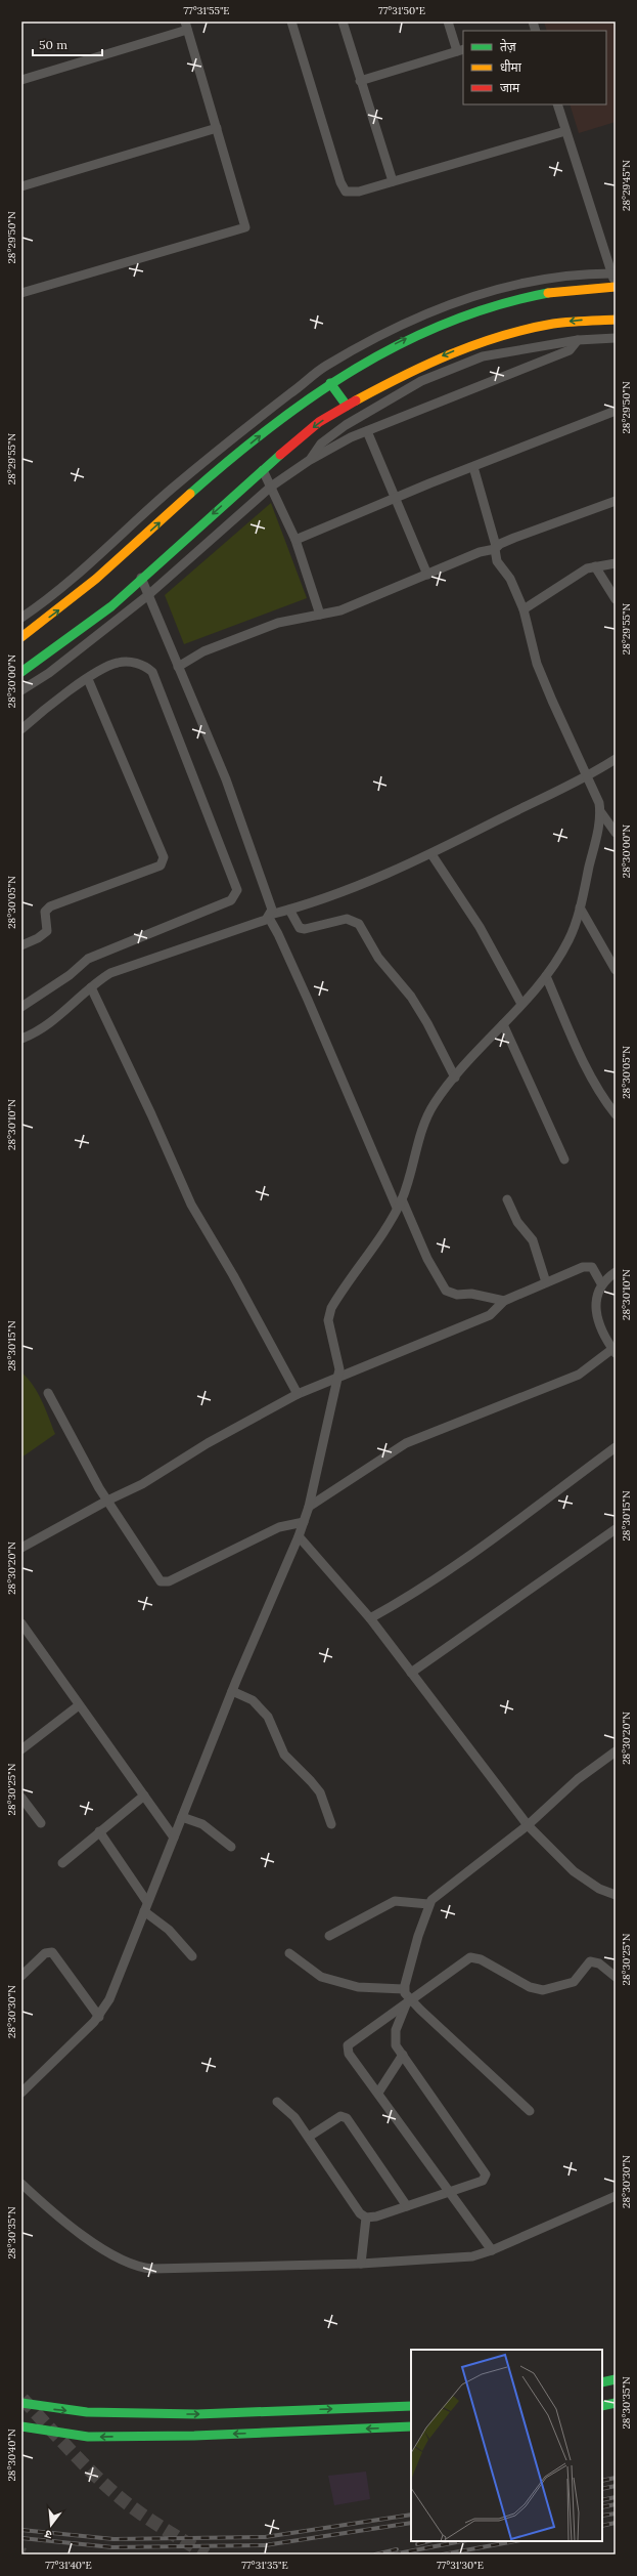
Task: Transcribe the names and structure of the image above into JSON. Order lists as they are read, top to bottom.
{
  "legend": ["तेज़", "धीमा", "जाम"],
  "scale_bar": "50 m",
  "north": "bottom",
  "coordinates": [
    "77°31'55\"E",
    "77°31'50\"E",
    "28°29'45\"N",
    "28°29'50\"N",
    "28°29'55\"N",
    "28°30'00\"N",
    "28°30'05\"N",
    "28°30'10\"N",
    "28°30'15\"N",
    "28°30'20\"N",
    "28°30'25\"N",
    "28°30'30\"N",
    "28°30'35\"N",
    "28°30'40\"N",
    "77°31'40\"E",
    "77°31'35\"E",
    "77°31'30\"E"
  ]
}
